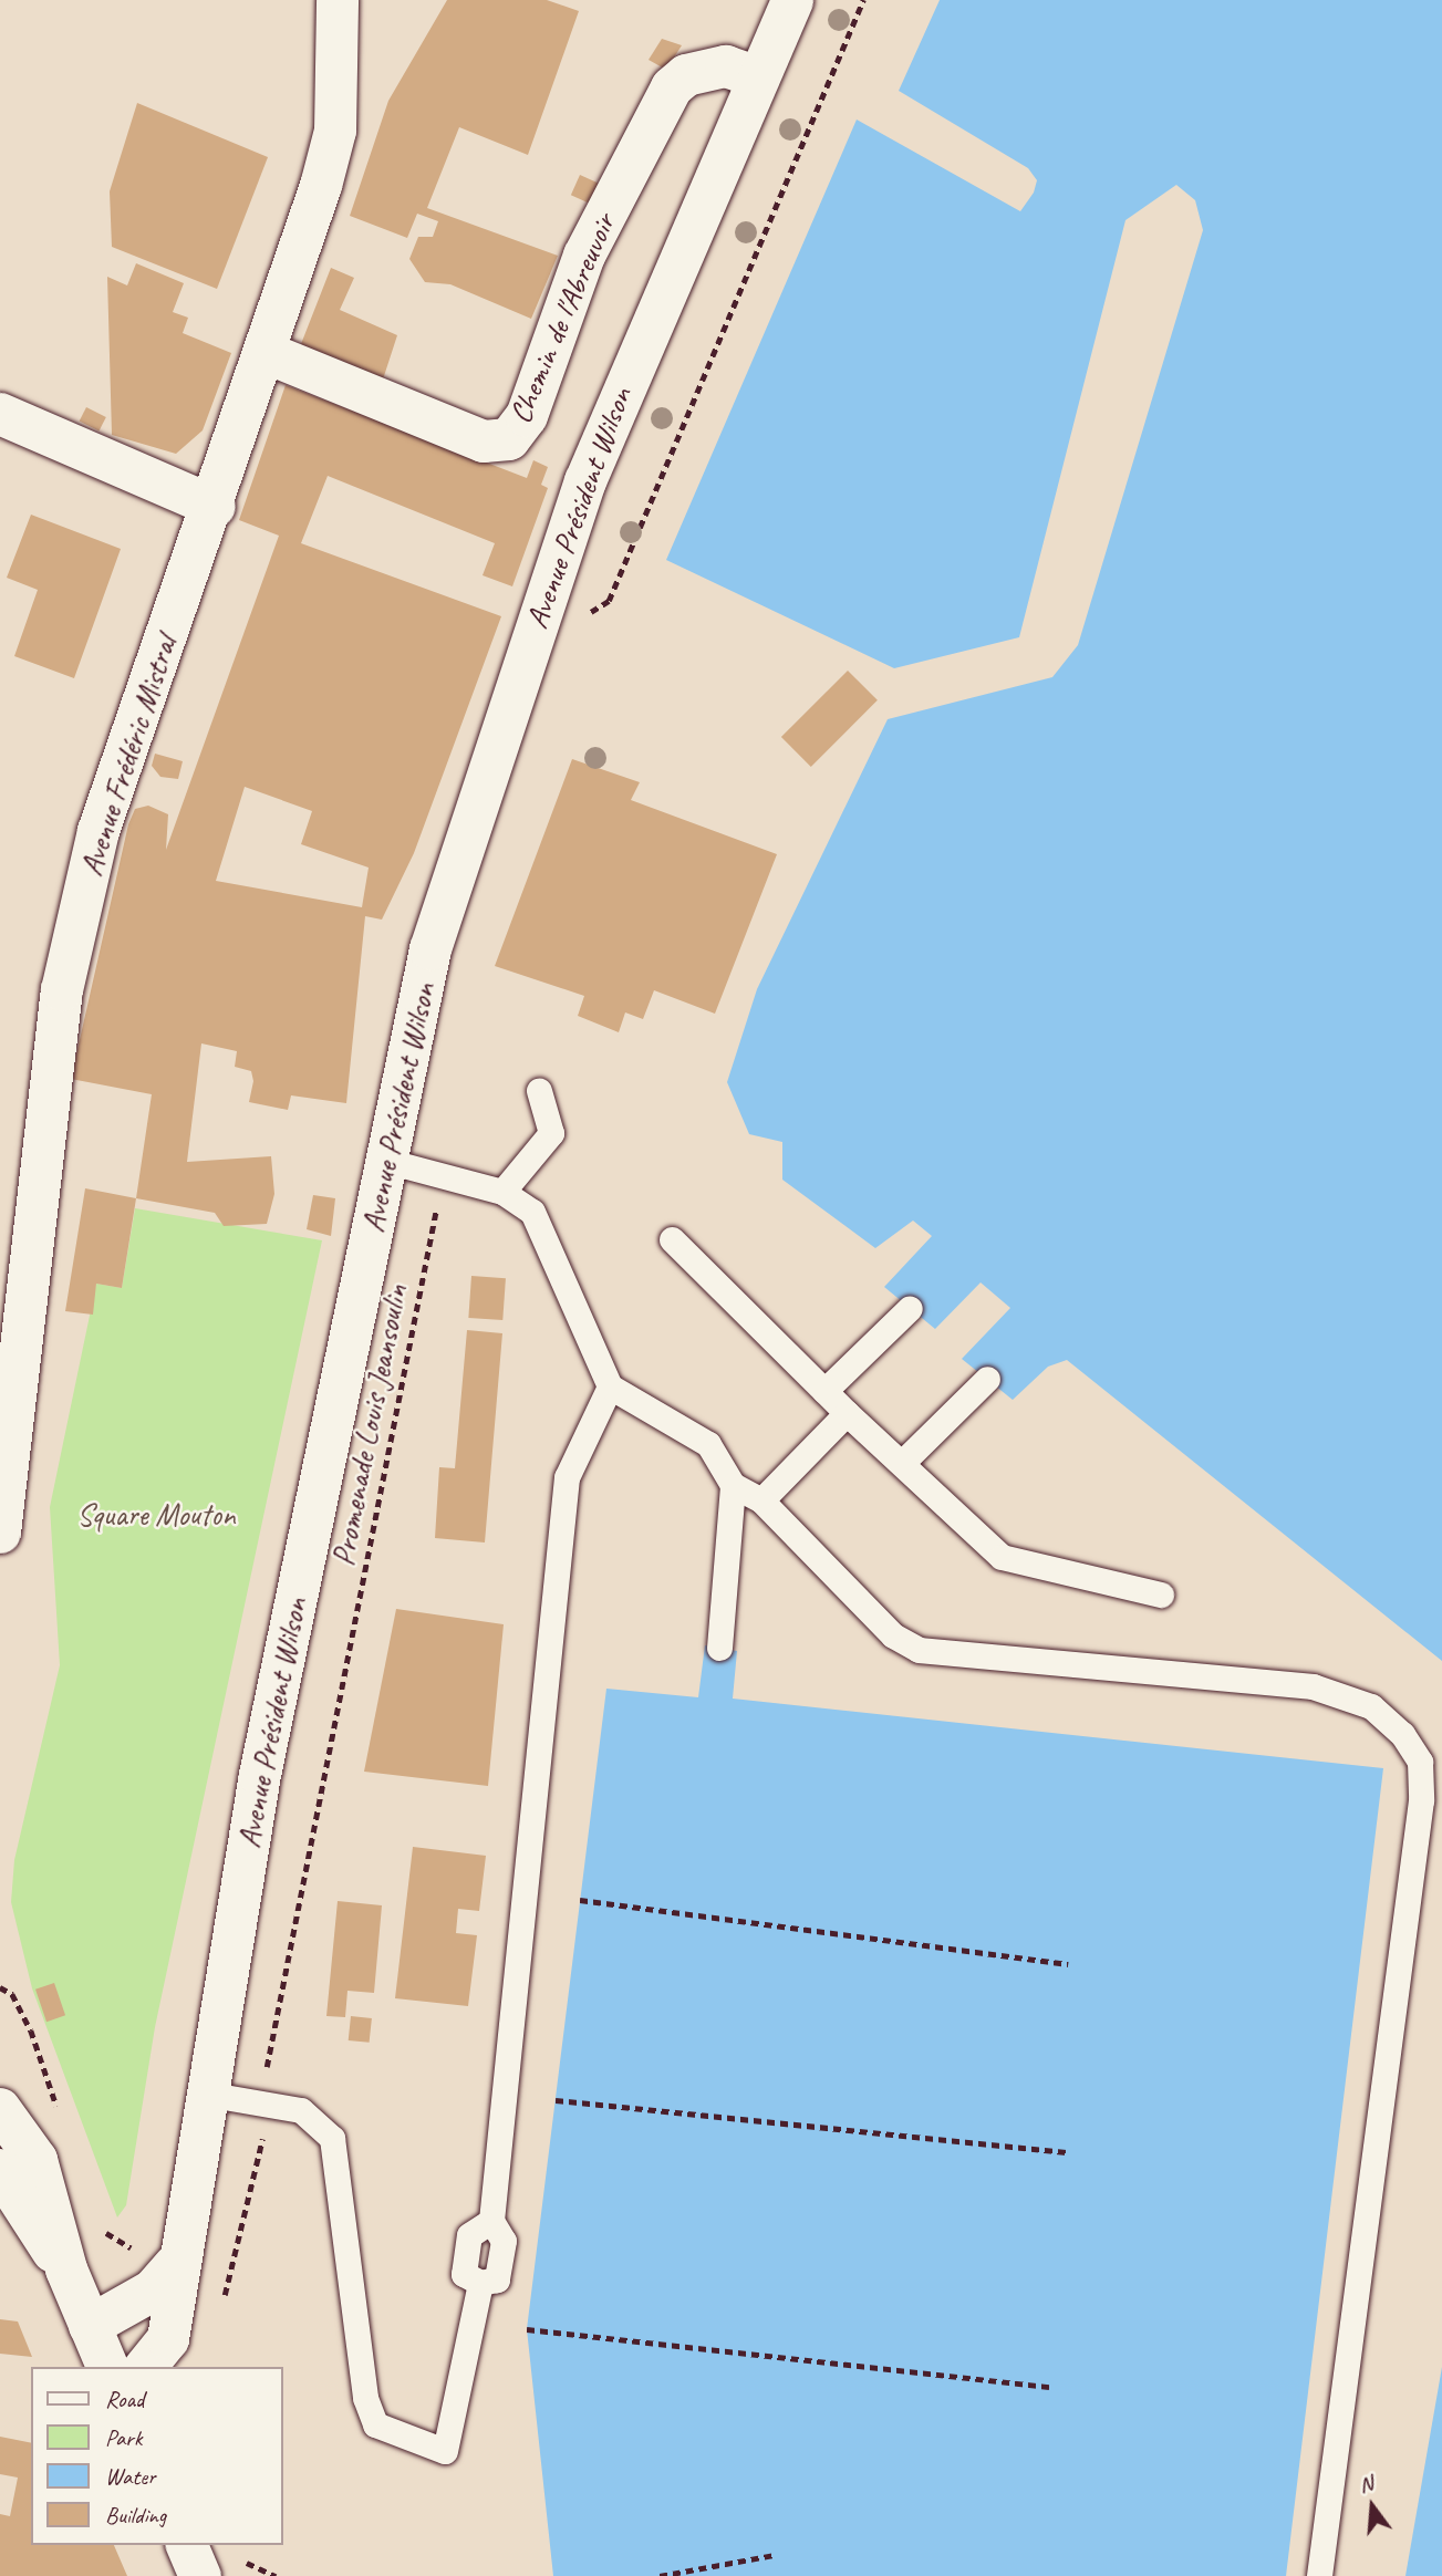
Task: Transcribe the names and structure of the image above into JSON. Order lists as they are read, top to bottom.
{
  "streets": {
    "street": ["Chemin de l'Abreuvoir", "Avenue Président Wilson", "Avenue Frédéric Mistral"],
    "path": ["Promenade Louis Jeansoulin"]
  },
  "crossings": [
    ["Chemin de l'Abreuvoir", "Avenue Président Wilson"],
    ["Chemin de l'Abreuvoir", "Avenue Frédéric Mistral"]
  ],
  "parks": ["Square Mouton"],
  "legend": [
    "Road",
    "Park",
    "Water",
    "Building"
  ],
  "north": "top"
}
